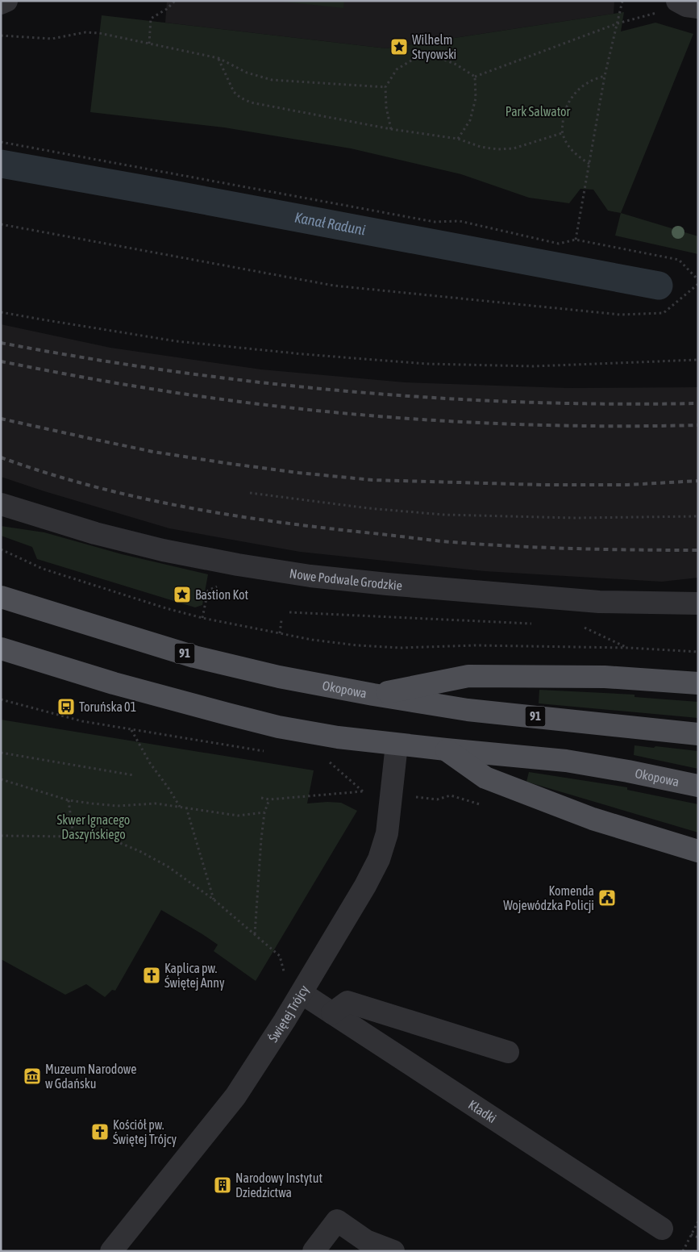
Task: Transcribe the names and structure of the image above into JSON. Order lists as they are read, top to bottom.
{
  "streets": {
    "main road": ["91", "Okopowa"],
    "street": ["Nowe Podwale Grodzkie", "Świętej Trójcy", "Kładki"]
  },
  "crossings": [
    ["Okopowa", "Świętej Trójcy"],
    ["Świętej Trójcy", "Kładki"]
  ],
  "water": ["Kanał Raduni"],
  "parks": ["Park Salwator", "Skwer Ignacego Daszyńskiego"],
  "places": {
    "place": ["Wilhelm Stryowski", "Bastion Kot"],
    "bus stop": ["Toruńska 01"],
    "public building": ["Komenda Wojewódzka Policji"],
    "church": ["Kaplica pw. Świętej Anny", "Kościół pw. Świętej Trójcy"],
    "museum": ["Muzeum Narodowe w Gdańsku"],
    "building": ["Narodowy Instytut Dziedzictwa"]
  }
}
